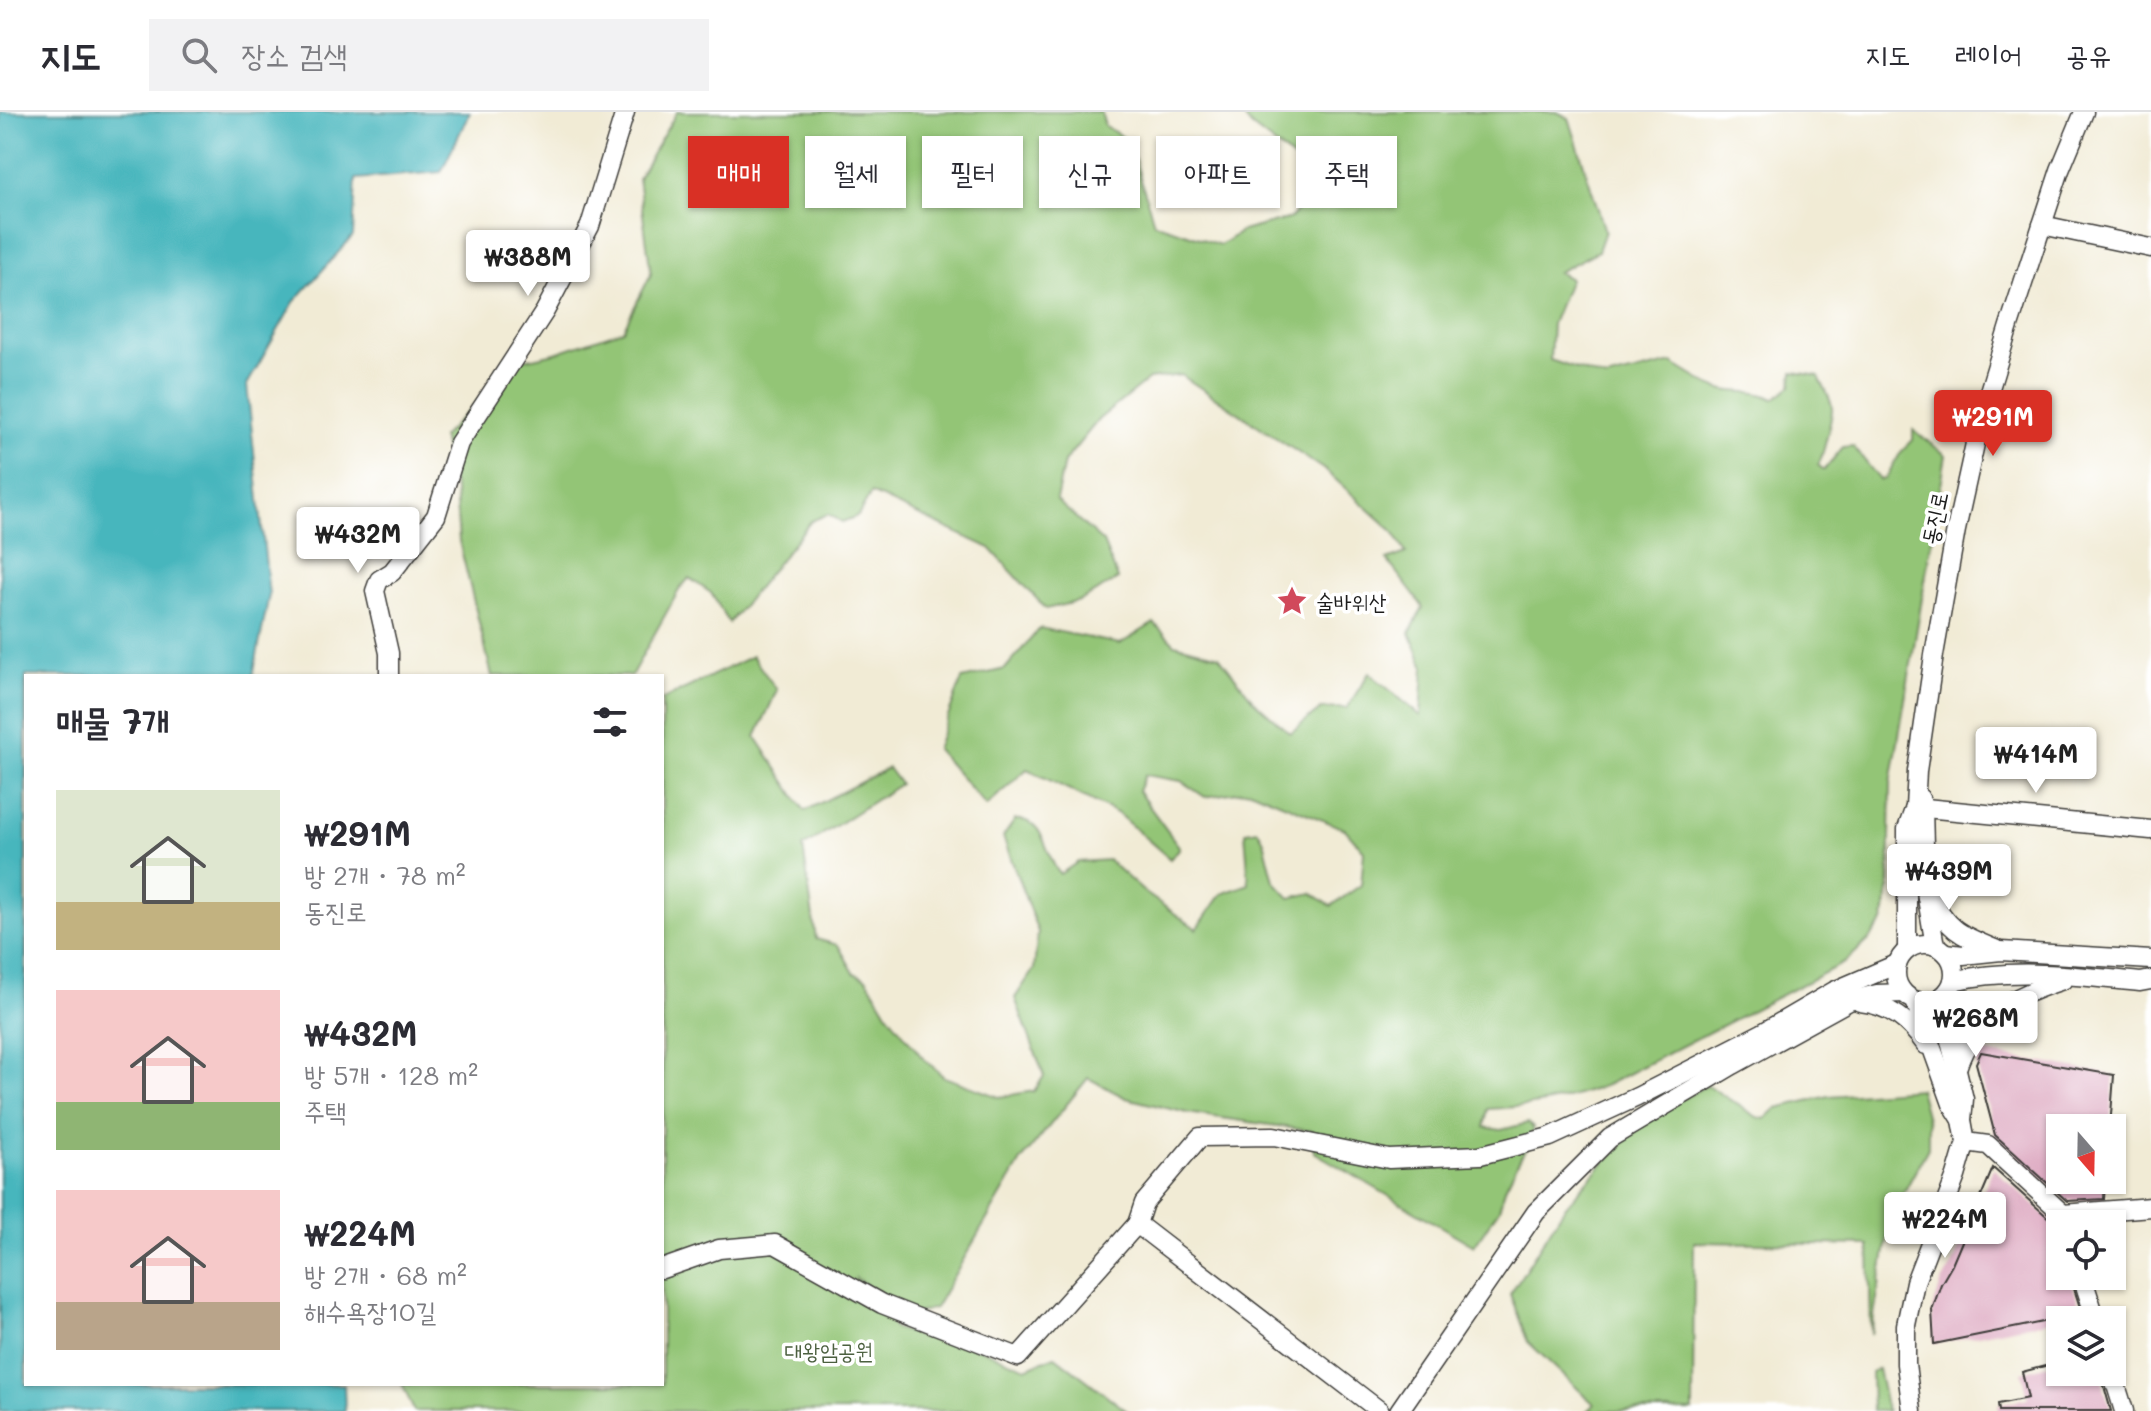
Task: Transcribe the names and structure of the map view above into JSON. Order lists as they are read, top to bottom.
{
  "streets": {
    "street": ["동진로"]
  },
  "parks": ["대왕암공원"],
  "places": {
    "place": ["술바위산"]
  },
  "north": "bottom",
  "page": {
    "header": "지도",
    "search": "장소 검색",
    "nav": ["지도", "레이어", "공유"],
    "chip": [
      "매매",
      "월세",
      "필터",
      "신규",
      "아파트",
      "주택"
    ],
    "price": [
      "₩388M",
      "₩291M",
      "₩432M",
      "₩414M",
      "₩439M",
      "₩268M",
      "₩224M"
    ],
    "heading": "매물 7개",
    "list": [
      {
        "name": "₩291M",
        "note": "방 2개 · 78 m² · 동진로"
      },
      {
        "name": "₩432M",
        "note": "방 5개 · 128 m² · 주택"
      },
      {
        "name": "₩224M",
        "note": "방 2개 · 68 m² · 해수욕장10길"
      }
    ]
  }
}
